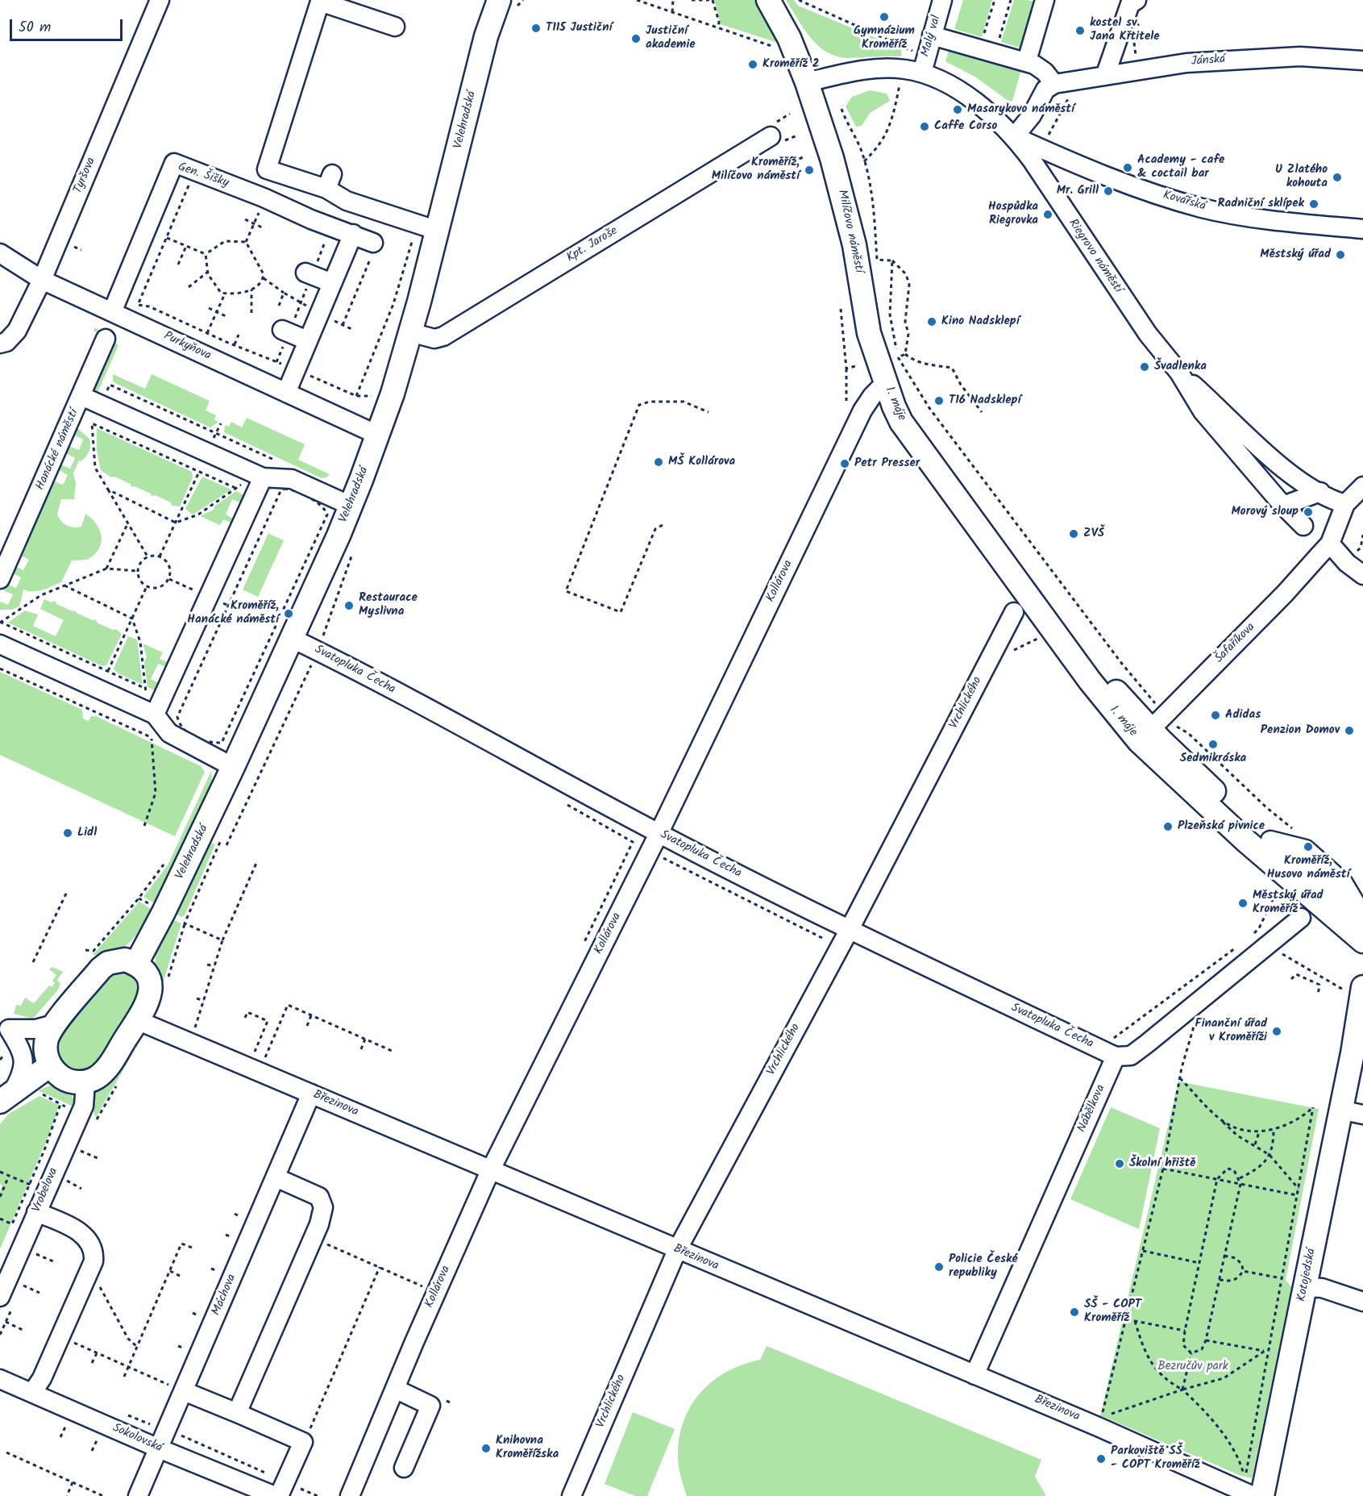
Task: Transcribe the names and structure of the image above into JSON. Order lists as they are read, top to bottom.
{
  "streets": {
    "main road": [
      "Velehradská",
      "Milíčovo náměstí",
      "1. máje",
      "Kotojedská"
    ],
    "street": [
      "Malý val",
      "Jánská",
      "Tyršova",
      "Gen. Šišky",
      "Kovářská",
      "Kpt. Jaroše",
      "Riegrovo náměstí",
      "Purkyňova",
      "Hanácké náměstí",
      "Kollárova",
      "Šafaříkova",
      "Svatopluka Čecha",
      "Vrchlického",
      "Březinova",
      "Nábělkova",
      "Vrobelova",
      "Máchova",
      "Sokolovská"
    ]
  },
  "crossings": [
    ["Velehradská", "Kpt. Jaroše"],
    ["Velehradská", "Purkyňova"],
    ["Velehradská", "Hanácké náměstí"],
    ["Velehradská", "Svatopluka Čecha"],
    ["Tyršova", "Purkyňova"],
    ["Gen. Šišky", "Purkyňova"],
    ["Kovářská", "Riegrovo náměstí"],
    ["Milíčovo náměstí", "1. máje"],
    ["Milíčovo náměstí", "Kollárova"],
    ["1. máje", "Kollárova"],
    ["1. máje", "Šafaříkova"],
    ["Kollárova", "Svatopluka Čecha"],
    ["Kollárova", "Březinova"],
    ["Svatopluka Čecha", "Vrchlického"],
    ["Svatopluka Čecha", "Nábělkova"],
    ["Vrchlického", "Březinova"],
    ["Březinova", "Nábělkova"],
    ["Březinova", "Máchova"],
    ["Máchova", "Sokolovská"]
  ],
  "parks": ["Bezručův park"],
  "places": [
    "Gymnázium Kroměříž",
    "T115 Justiční",
    "kostel sv. Jana Křtitele",
    "Justiční akademie",
    "Kroměříž 2",
    "Masarykovo náměstí",
    "Caffe Corso",
    "Academy - cafe & coctail bar",
    "Kroměříž, Milíčovo náměstí",
    "U Zlatého kohouta",
    "Mr. Grill",
    "Radniční sklípek",
    "Hospůdka Riegrovka",
    "Městský úřad",
    "Kino Nadsklepí",
    "Švadlenka",
    "T16 Nadsklepí",
    "MŠ Kollárova",
    "Petr Presser",
    "Morový sloup",
    "ZVŠ",
    "Restaurace Myslivna",
    "Kroměříž, Hanácké náměstí",
    "Adidas",
    "Penzion Domov",
    "Sedmikráska",
    "Plzeňská pivnice",
    "Lidl",
    "Kroměříž, Husovo náměstí",
    "Městský úřad Kroměříž",
    "Finanční úřad v Kroměříži",
    "Školní hřiště",
    "Policie České republiky",
    "SŠ - COPT Kroměříž",
    "Knihovna Kroměřížska",
    "Parkoviště SŠ - COPT Kroměříž"
  ],
  "scale_bar": "50 m"
}
